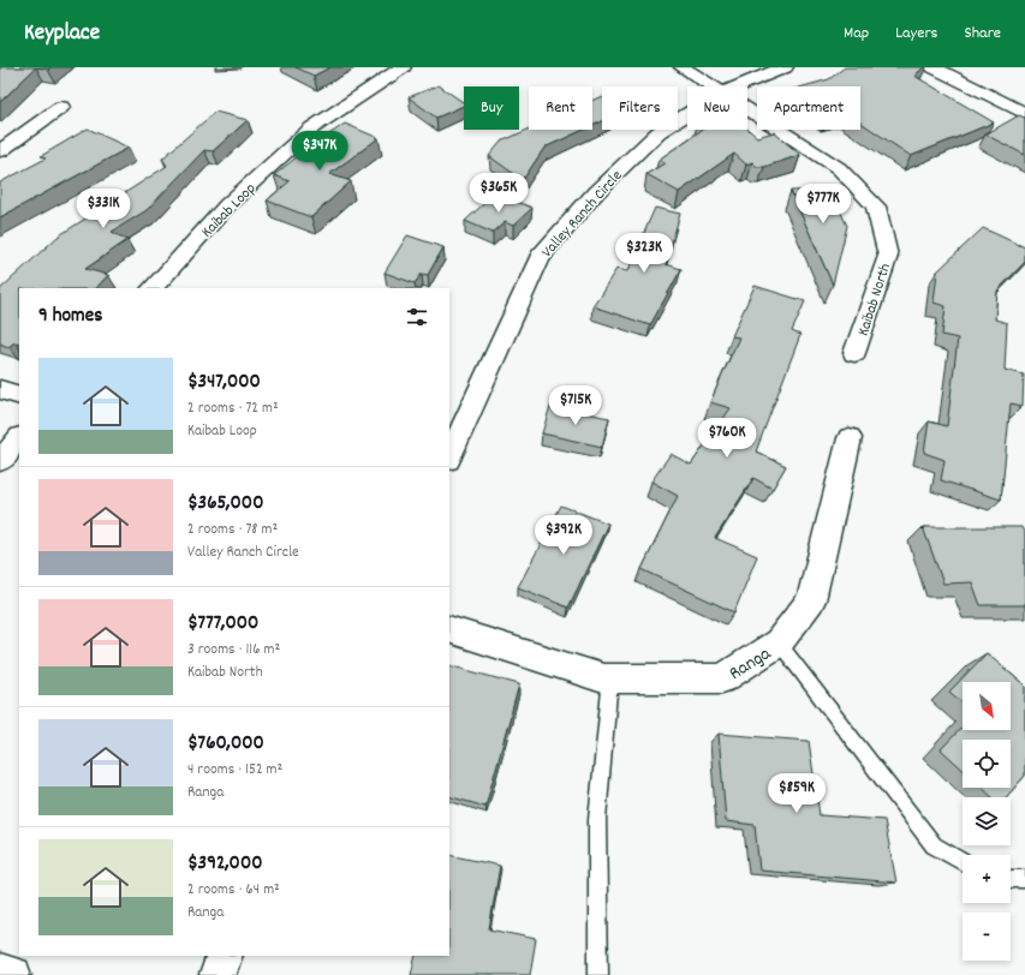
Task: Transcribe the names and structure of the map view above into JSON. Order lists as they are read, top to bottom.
{
  "streets": {
    "street": [
      "Kaibab Loop",
      "Valley Ranch Circle",
      "Kaibab North",
      "Ranga"
    ]
  },
  "north": "bottom right",
  "page": {
    "header": "Keyplace",
    "nav": ["Map", "Layers", "Share"],
    "chip": [
      "Buy",
      "Rent",
      "Filters",
      "New",
      "Apartment"
    ],
    "price": [
      "$347K",
      "$365K",
      "$777K",
      "$331K",
      "$323K",
      "$715K",
      "$760K",
      "$392K",
      "$859K"
    ],
    "heading": "9 homes",
    "list": [
      {
        "name": "$347,000",
        "note": "2 rooms · 72 m² · Kaibab Loop"
      },
      {
        "name": "$365,000",
        "note": "2 rooms · 78 m² · Valley Ranch Circle"
      },
      {
        "name": "$777,000",
        "note": "3 rooms · 116 m² · Kaibab North"
      },
      {
        "name": "$760,000",
        "note": "4 rooms · 152 m² · Ranga"
      },
      {
        "name": "$392,000",
        "note": "2 rooms · 64 m² · Ranga"
      }
    ],
    "map_buttons": ["+", "−"]
  }
}
